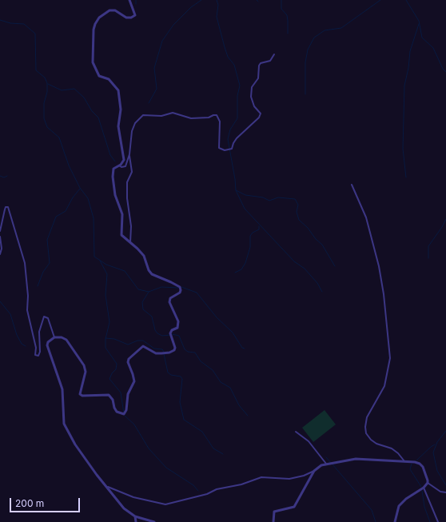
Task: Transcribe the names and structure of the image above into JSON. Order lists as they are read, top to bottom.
{
  "scale_bar": "200 m"
}
